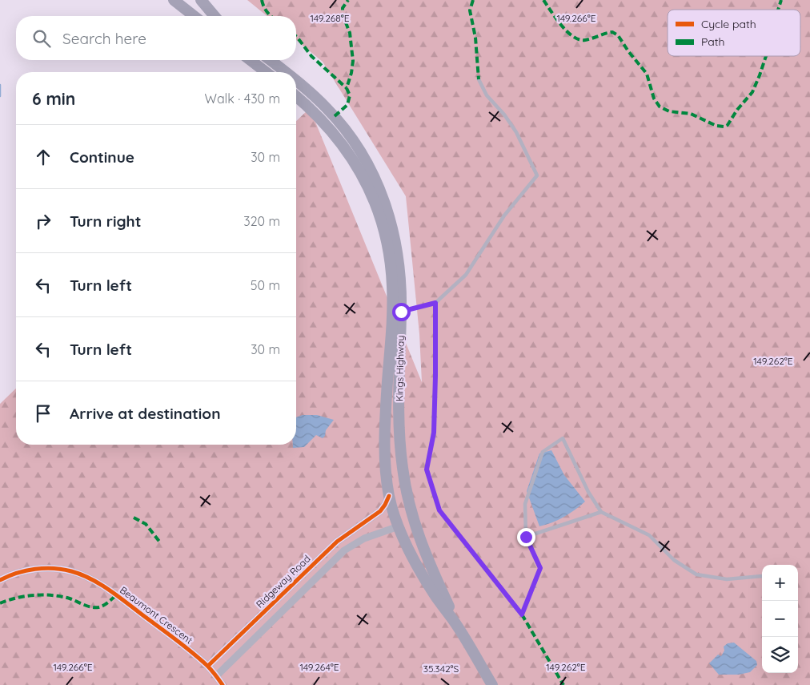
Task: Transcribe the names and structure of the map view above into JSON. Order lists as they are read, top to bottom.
{
  "streets": {
    "highway": ["Kings Highway"],
    "street": ["Ridgeway Road", "Beaumont Crescent"]
  },
  "crossings": [
    ["Kings Highway", "Ridgeway Road"],
    ["Ridgeway Road", "Beaumont Crescent"]
  ],
  "legend": ["Cycle path", "Path"],
  "page": {
    "search": "Search here",
    "heading": ["6 min", "Walk · 430 m"],
    "list": [
      ["Continue", "30 m"],
      ["Turn right", "320 m"],
      ["Turn left", "50 m"],
      ["Turn left", "30 m"],
      "Arrive at destination"
    ],
    "map_buttons": ["+", "−"]
  },
  "coordinates": [
    "149.268°E",
    "149.266°E",
    "149.262°E",
    "149.264°E",
    "35.342°S"
  ]
}
